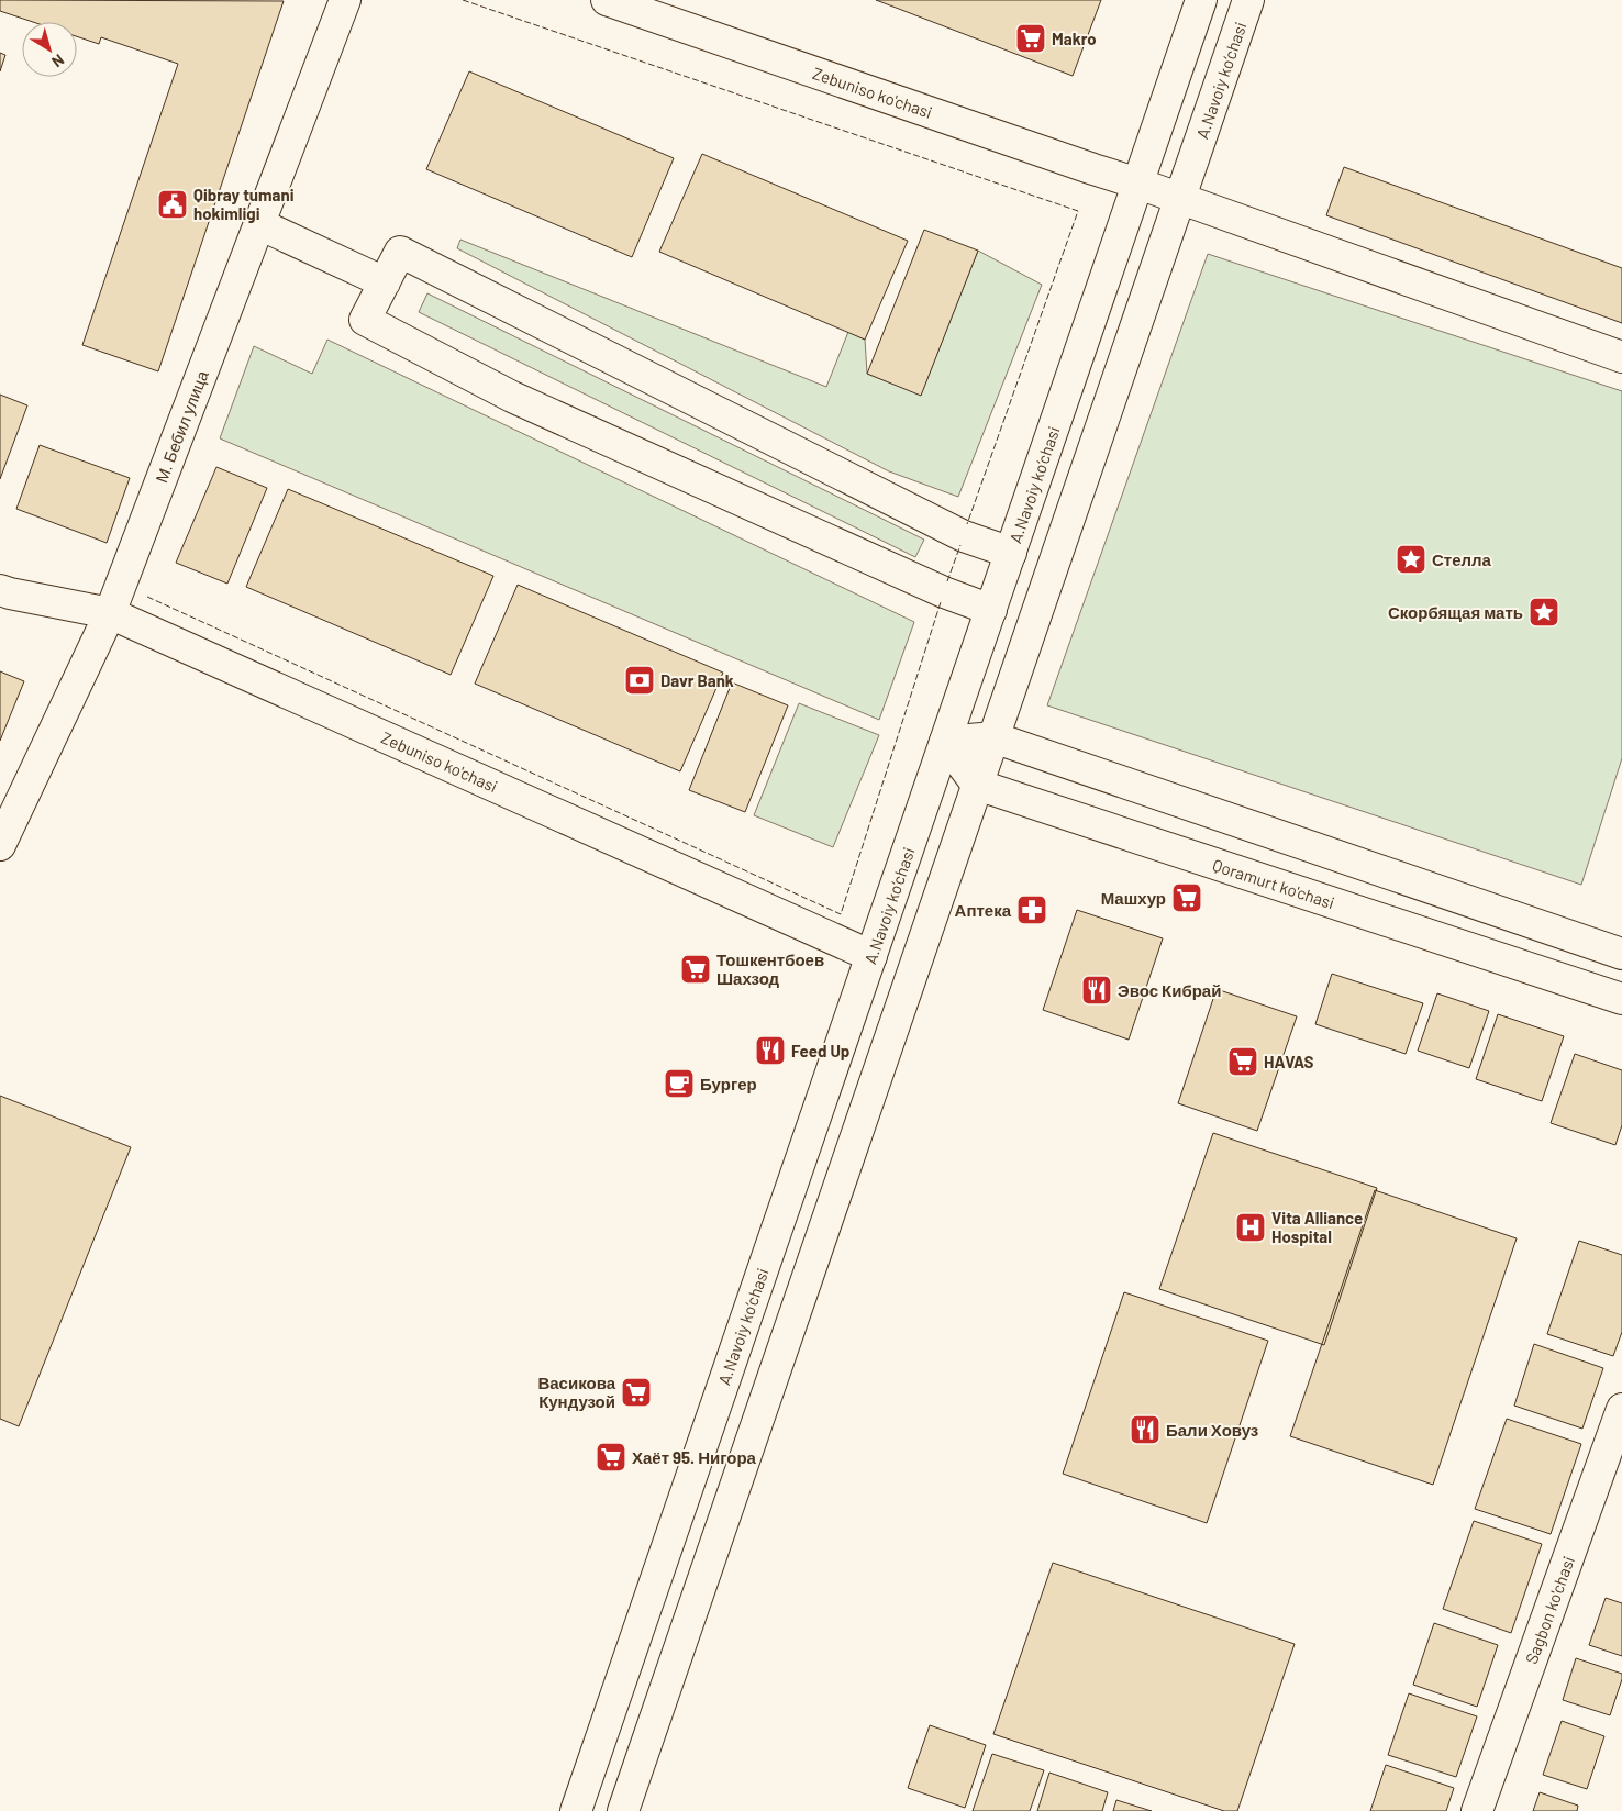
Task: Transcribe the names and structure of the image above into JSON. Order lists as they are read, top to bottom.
{
  "streets": {
    "main road": [
      "A.Navoiy ko‘chasi",
      "Zebuniso ko'chasi",
      "М. Бебил улица",
      "Qoramurt ko'chasi",
      "Sagbon ko'chasi"
    ]
  },
  "crossings": [
    ["A.Navoiy ko‘chasi", "Zebuniso ko'chasi"],
    ["A.Navoiy ko‘chasi", "Qoramurt ko'chasi"],
    ["Zebuniso ko'chasi", "М. Бебил улица"]
  ],
  "places": {
    "supermarket": [
      "Makro",
      "Машхур",
      "Тошкентбоев Шахзод",
      "HAVAS",
      "Васикова Кундузой",
      "Хаёт 95. Нигора"
    ],
    "public building": ["Qibray tumani hokimligi"],
    "place": ["Стелла", "Скорбящая мать"],
    "bank": ["Davr Bank"],
    "pharmacy": ["Аптека"],
    "restaurant": ["Эвос Кибрай", "Feed Up", "Бали Ховуз"],
    "cafe": ["Бургер"],
    "hospital": ["Vita Alliance Hospital"]
  },
  "north": "bottom right"
}
